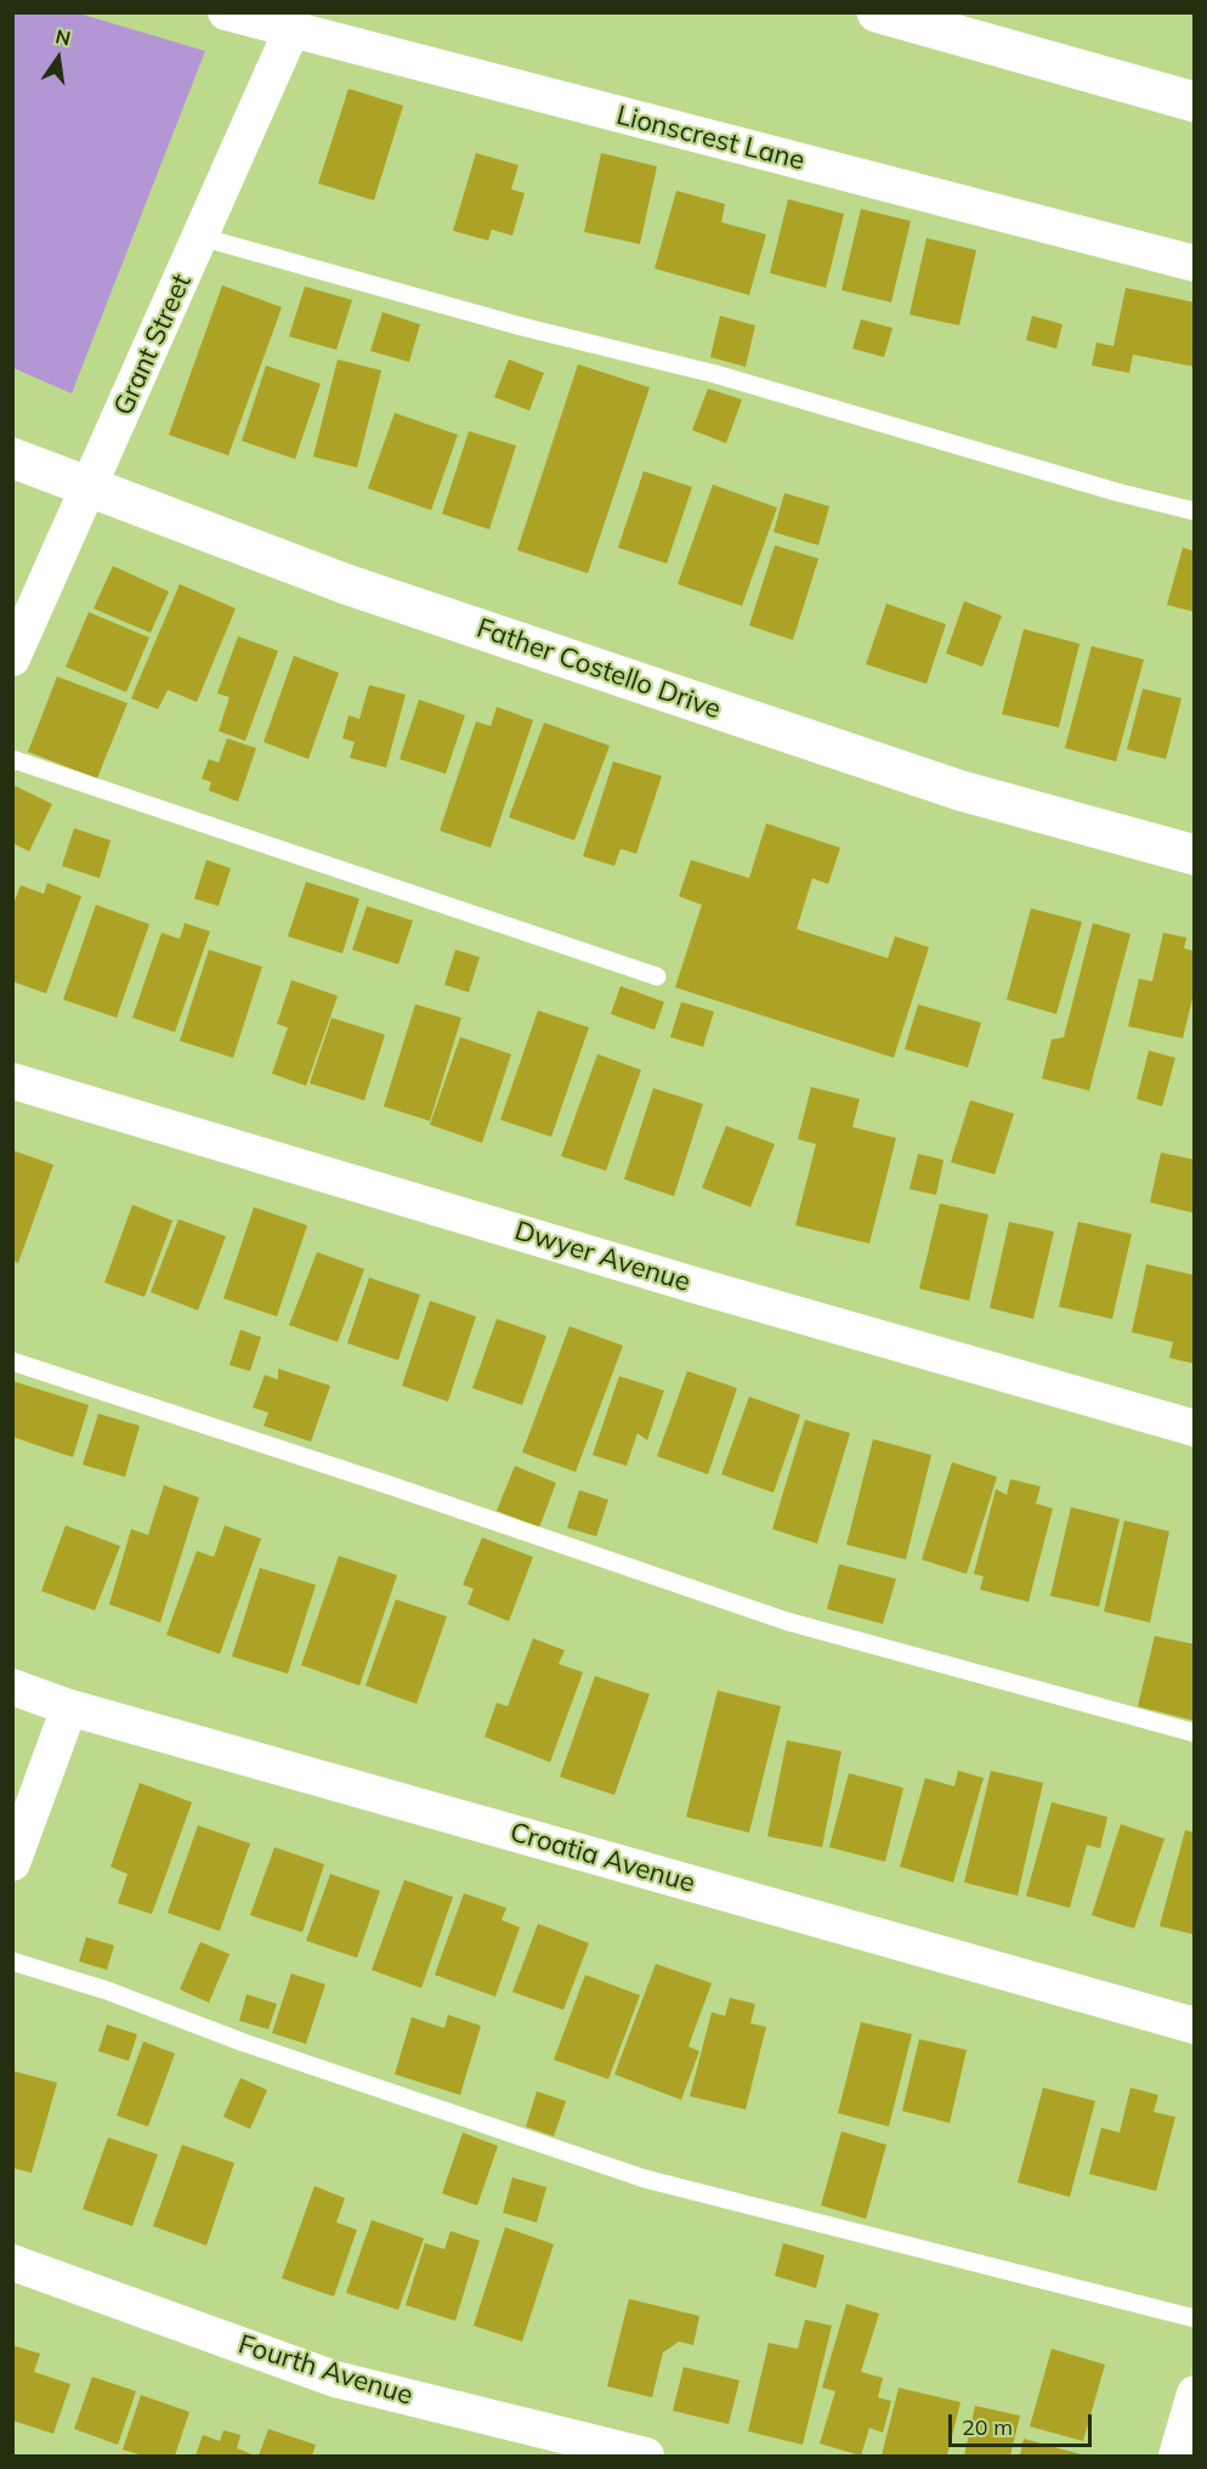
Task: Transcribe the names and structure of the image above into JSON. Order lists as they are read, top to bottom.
{
  "streets": {
    "street": [
      "Lionscrest Lane",
      "Grant Street",
      "Father Costello Drive",
      "Dwyer Avenue",
      "Croatia Avenue",
      "Fourth Avenue"
    ]
  },
  "crossings": [
    ["Lionscrest Lane", "Grant Street"],
    ["Grant Street", "Father Costello Drive"]
  ],
  "scale_bar": "20 m",
  "north": "top"
}
